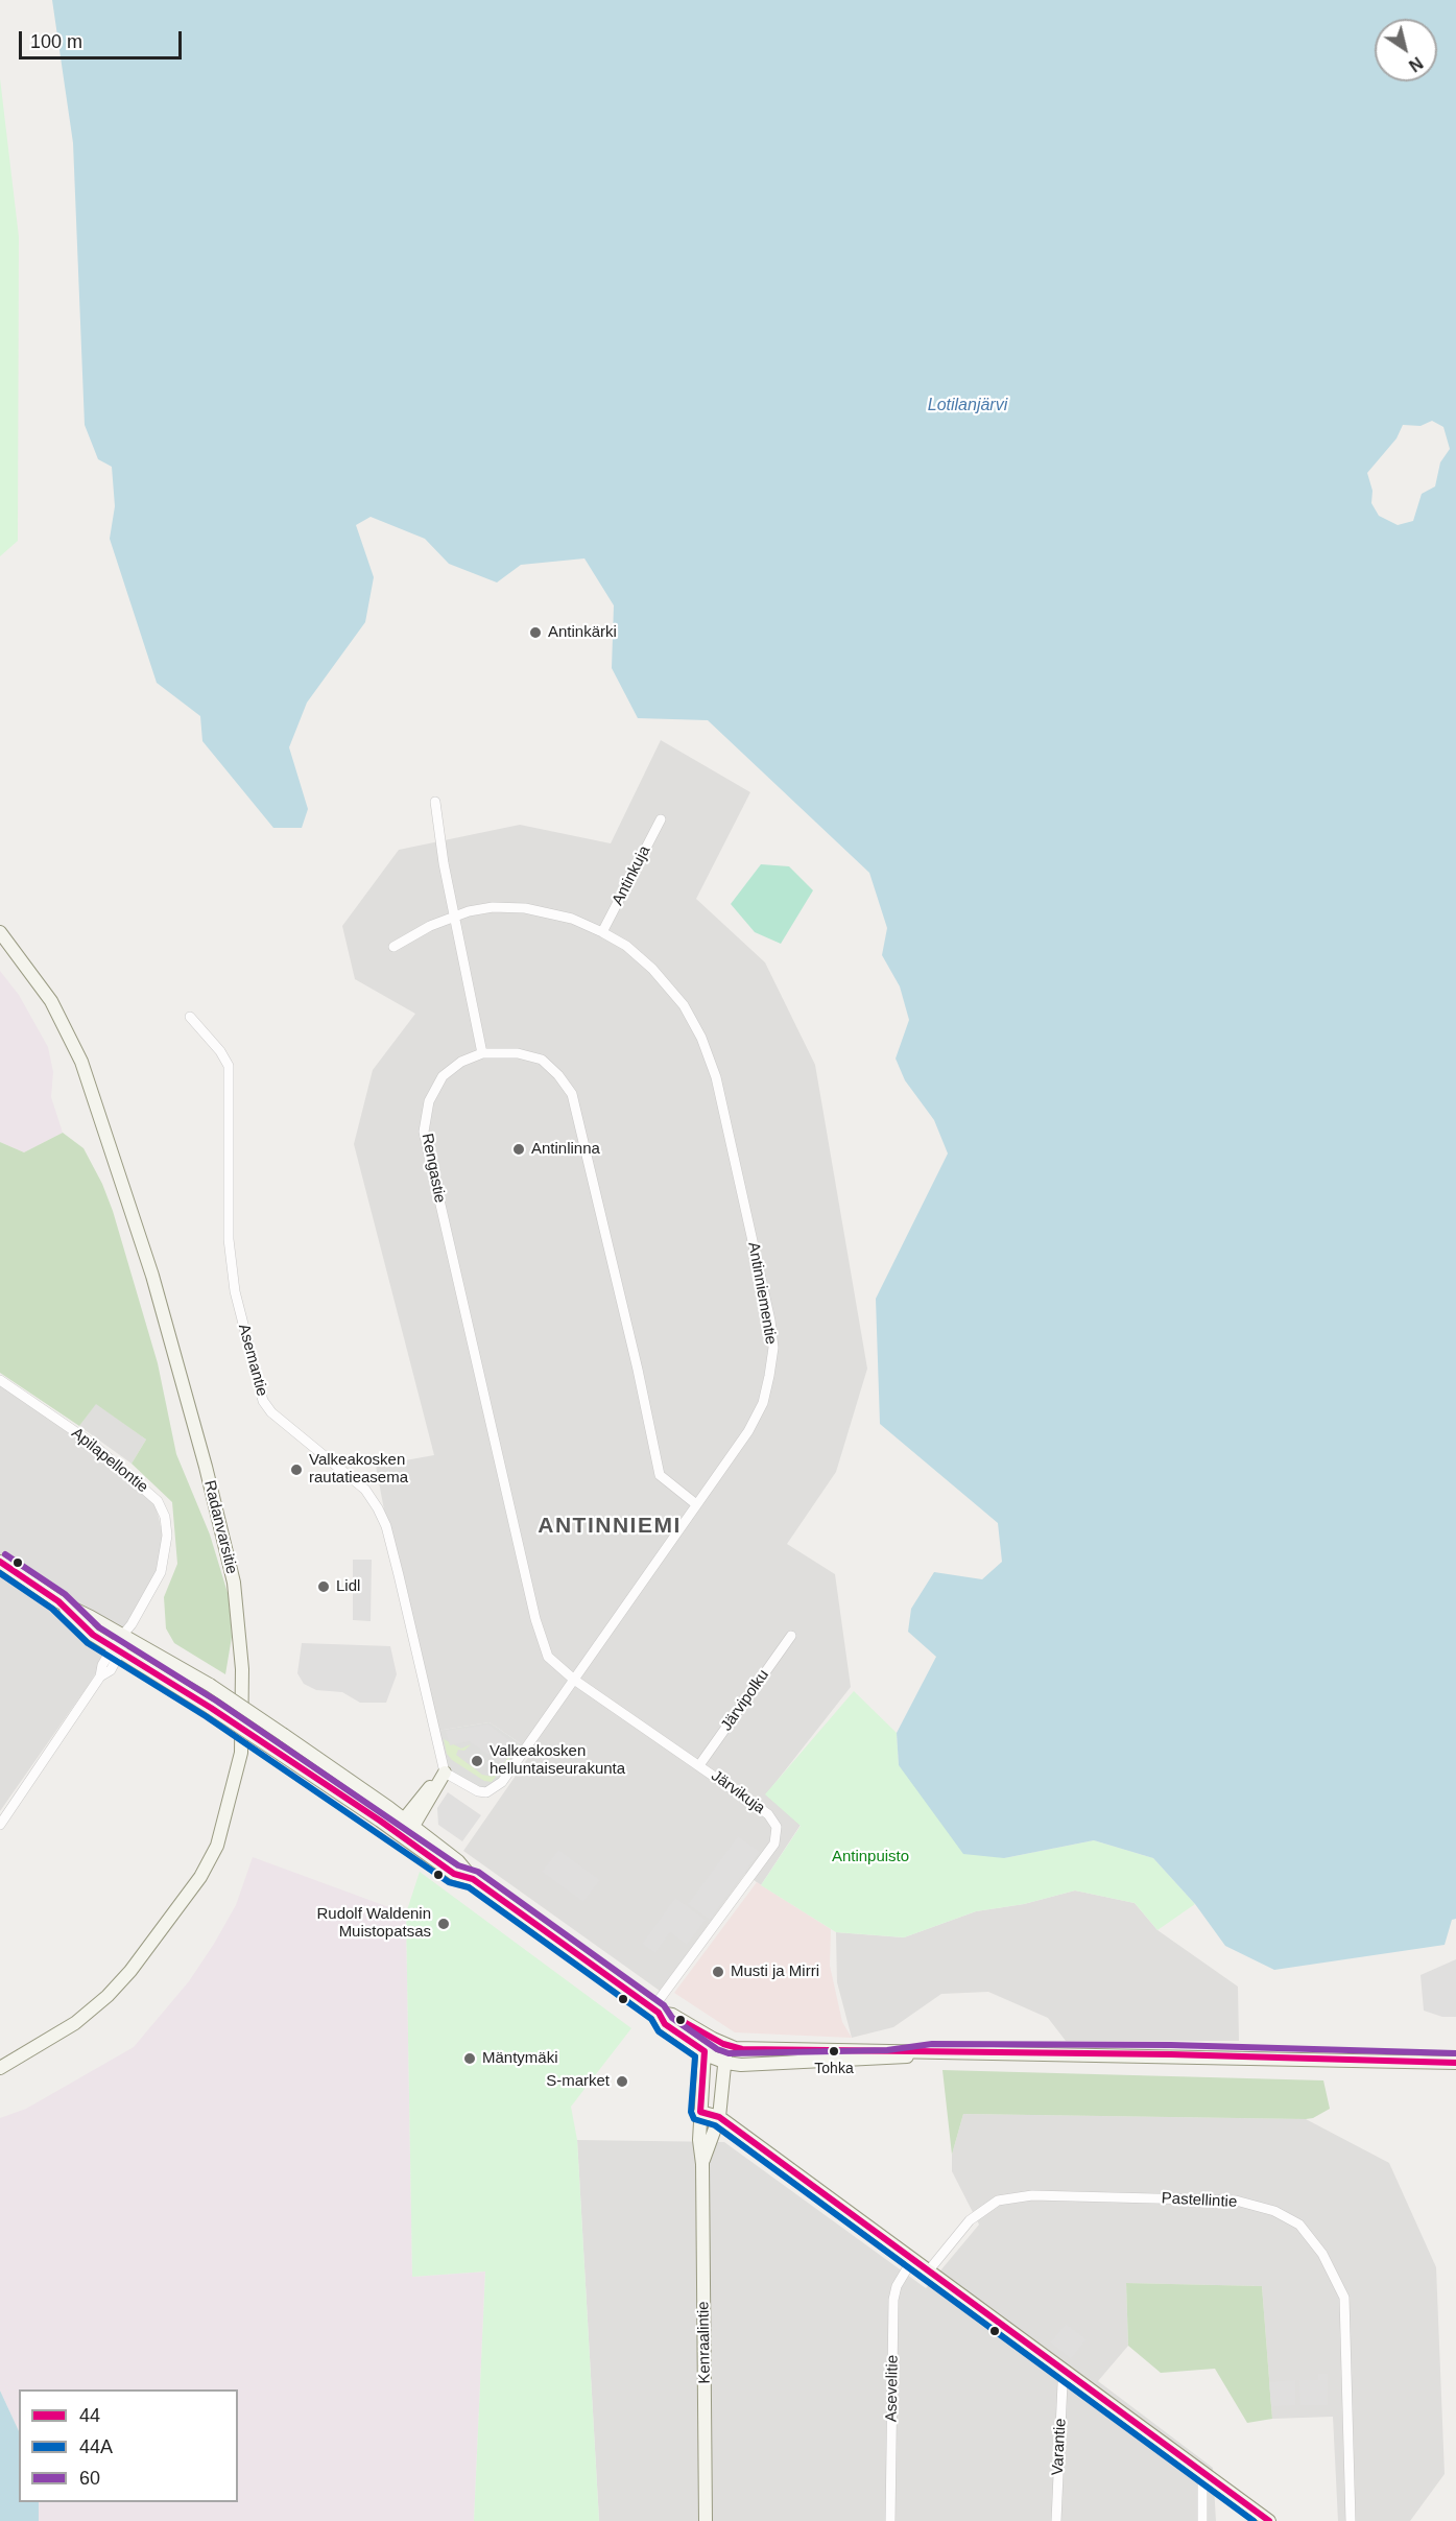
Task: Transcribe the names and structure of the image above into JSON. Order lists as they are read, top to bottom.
{
  "streets": {
    "street": [
      "Antinkuja",
      "Rengastie",
      "Antinniementie",
      "Asemantie",
      "Apilapellontie",
      "Radanvarsitie",
      "Järvipolku",
      "Järvikuja",
      "Pastellintie",
      "Kenraalintie",
      "Asevelitie",
      "Varantie"
    ]
  },
  "crossings": [
    ["Antinkuja", "Antinniementie"],
    ["Rengastie", "Antinniementie"],
    ["Rengastie", "Järvikuja"],
    ["Antinniementie", "Asemantie"],
    ["Antinniementie", "Järvikuja"],
    ["Järvipolku", "Järvikuja"]
  ],
  "districts": ["ANTINNIEMI"],
  "water": ["Lotilanjärvi"],
  "parks": ["Antinpuisto"],
  "places": [
    "Antinkärki",
    "Antinlinna",
    "Valkeakosken rautatieasema",
    "Lidl",
    "Valkeakosken helluntaiseurakunta",
    "Rudolf Waldenin Muistopatsas",
    "Musti ja Mirri",
    "Tohka",
    "Mäntymäki",
    "S-market"
  ],
  "lines": ["transit line 60", "transit line 44", "transit line 44A"],
  "legend": ["44", "44A", "60"],
  "scale_bar": "100 m",
  "north": "bottom right"
}
